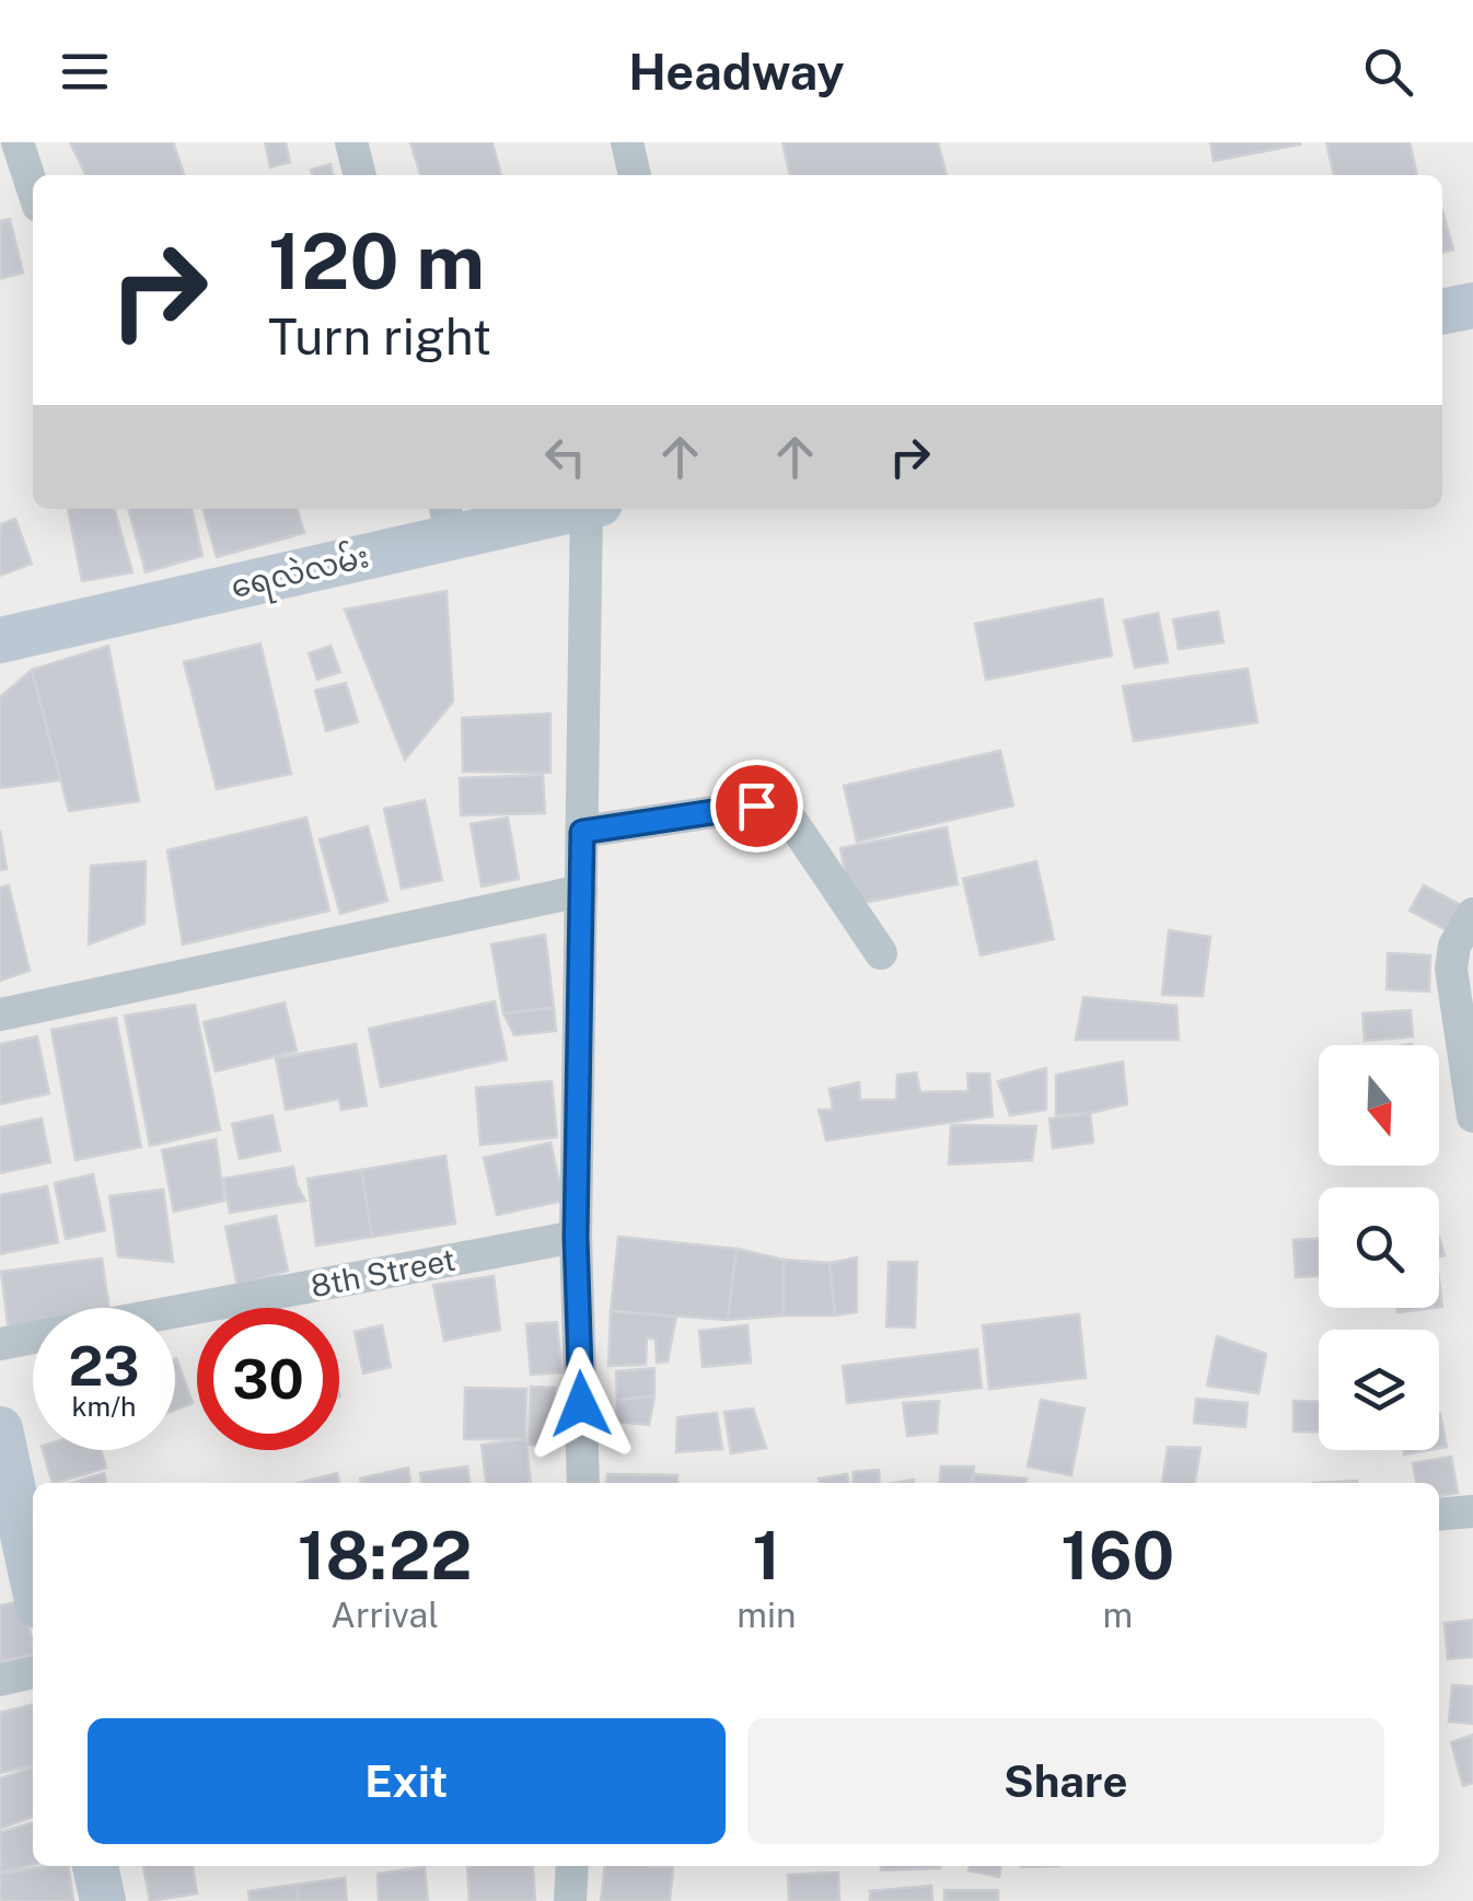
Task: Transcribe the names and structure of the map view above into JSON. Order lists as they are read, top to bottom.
{
  "streets": {
    "main road": ["ရေလဲလမ်း"],
    "street": ["8th Street"]
  },
  "north": "bottom",
  "page": {
    "header": "Headway",
    "turn": ["120 m", "Turn right"],
    "speed": "23 km/h",
    "limit": "30",
    "eta": [
      "18:22",
      "Arrival",
      "1",
      "min",
      "160",
      "m"
    ],
    "buttons": ["Exit", "Share"]
  }
}
